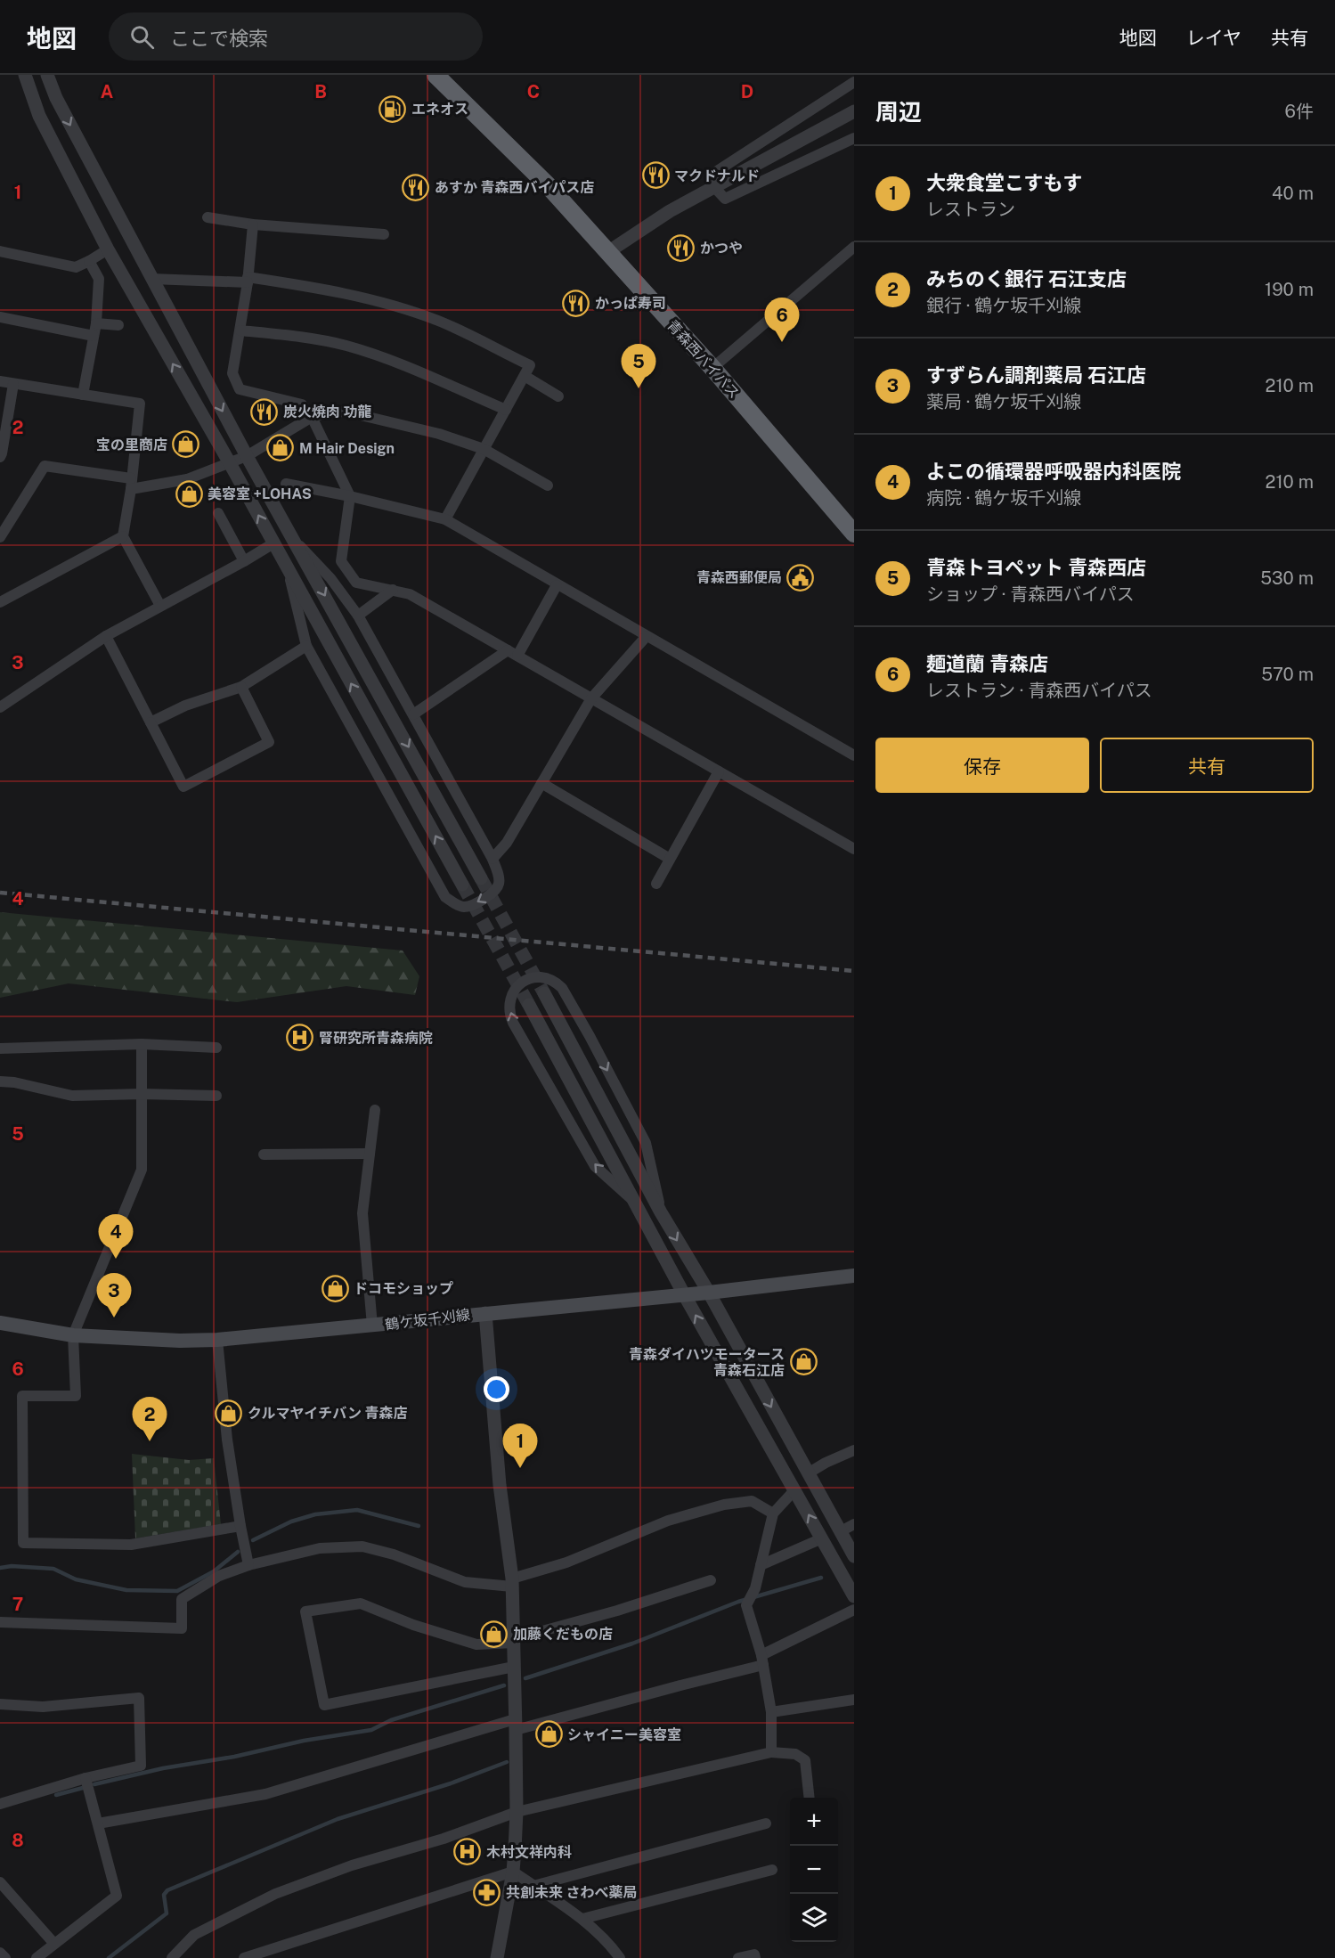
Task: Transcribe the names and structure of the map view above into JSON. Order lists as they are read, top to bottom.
{
  "streets": {
    "highway": ["青森西バイパス"],
    "main road": ["鶴ケ坂千刈線"]
  },
  "places": {
    "fuel station": ["エネオス"],
    "restaurant": [
      "マクドナルド",
      "あすか 青森西バイパス店",
      "かつや",
      "かっぱ寿司",
      "炭火焼肉 功龍"
    ],
    "shop": [
      "宝の里商店",
      "M Hair Design",
      "美容室 +LOHAS",
      "ドコモショップ",
      "青森ダイハツモータース 青森石江店",
      "クルマヤイチバン 青森店",
      "加藤くだもの店",
      "シャイニー美容室"
    ],
    "public building": ["青森西郵便局"],
    "hospital": ["腎研究所青森病院", "木村文祥内科"],
    "pharmacy": ["共創未来 さわべ薬局"]
  },
  "page": {
    "header": "地図",
    "search": "ここで検索",
    "nav": ["地図", "レイヤ", "共有"],
    "heading": ["周辺", "6件"],
    "list": [
      {
        "mark": "1",
        "name": "大衆食堂こすもす",
        "note": "レストラン",
        "value": "40 m"
      },
      {
        "mark": "2",
        "name": "みちのく銀行 石江支店",
        "note": "銀行 · 鶴ケ坂千刈線",
        "value": "190 m"
      },
      {
        "mark": "3",
        "name": "すずらん調剤薬局 石江店",
        "note": "薬局 · 鶴ケ坂千刈線",
        "value": "210 m"
      },
      {
        "mark": "4",
        "name": "よこの循環器呼吸器内科医院",
        "note": "病院 · 鶴ケ坂千刈線",
        "value": "210 m"
      },
      {
        "mark": "5",
        "name": "青森トヨペット 青森西店",
        "note": "ショップ · 青森西バイパス",
        "value": "530 m"
      },
      {
        "mark": "6",
        "name": "麺道蘭 青森店",
        "note": "レストラン · 青森西バイパス",
        "value": "570 m"
      }
    ],
    "pins": [
      "6",
      "5",
      "4",
      "3",
      "2",
      "1"
    ],
    "buttons": ["保存", "共有"],
    "map_buttons": ["+", "−"]
  },
  "grid": {
    "columns": [
      "A",
      "B",
      "C",
      "D"
    ],
    "rows": [
      "1",
      "2",
      "3",
      "4",
      "5",
      "6",
      "7",
      "8"
    ]
  }
}
